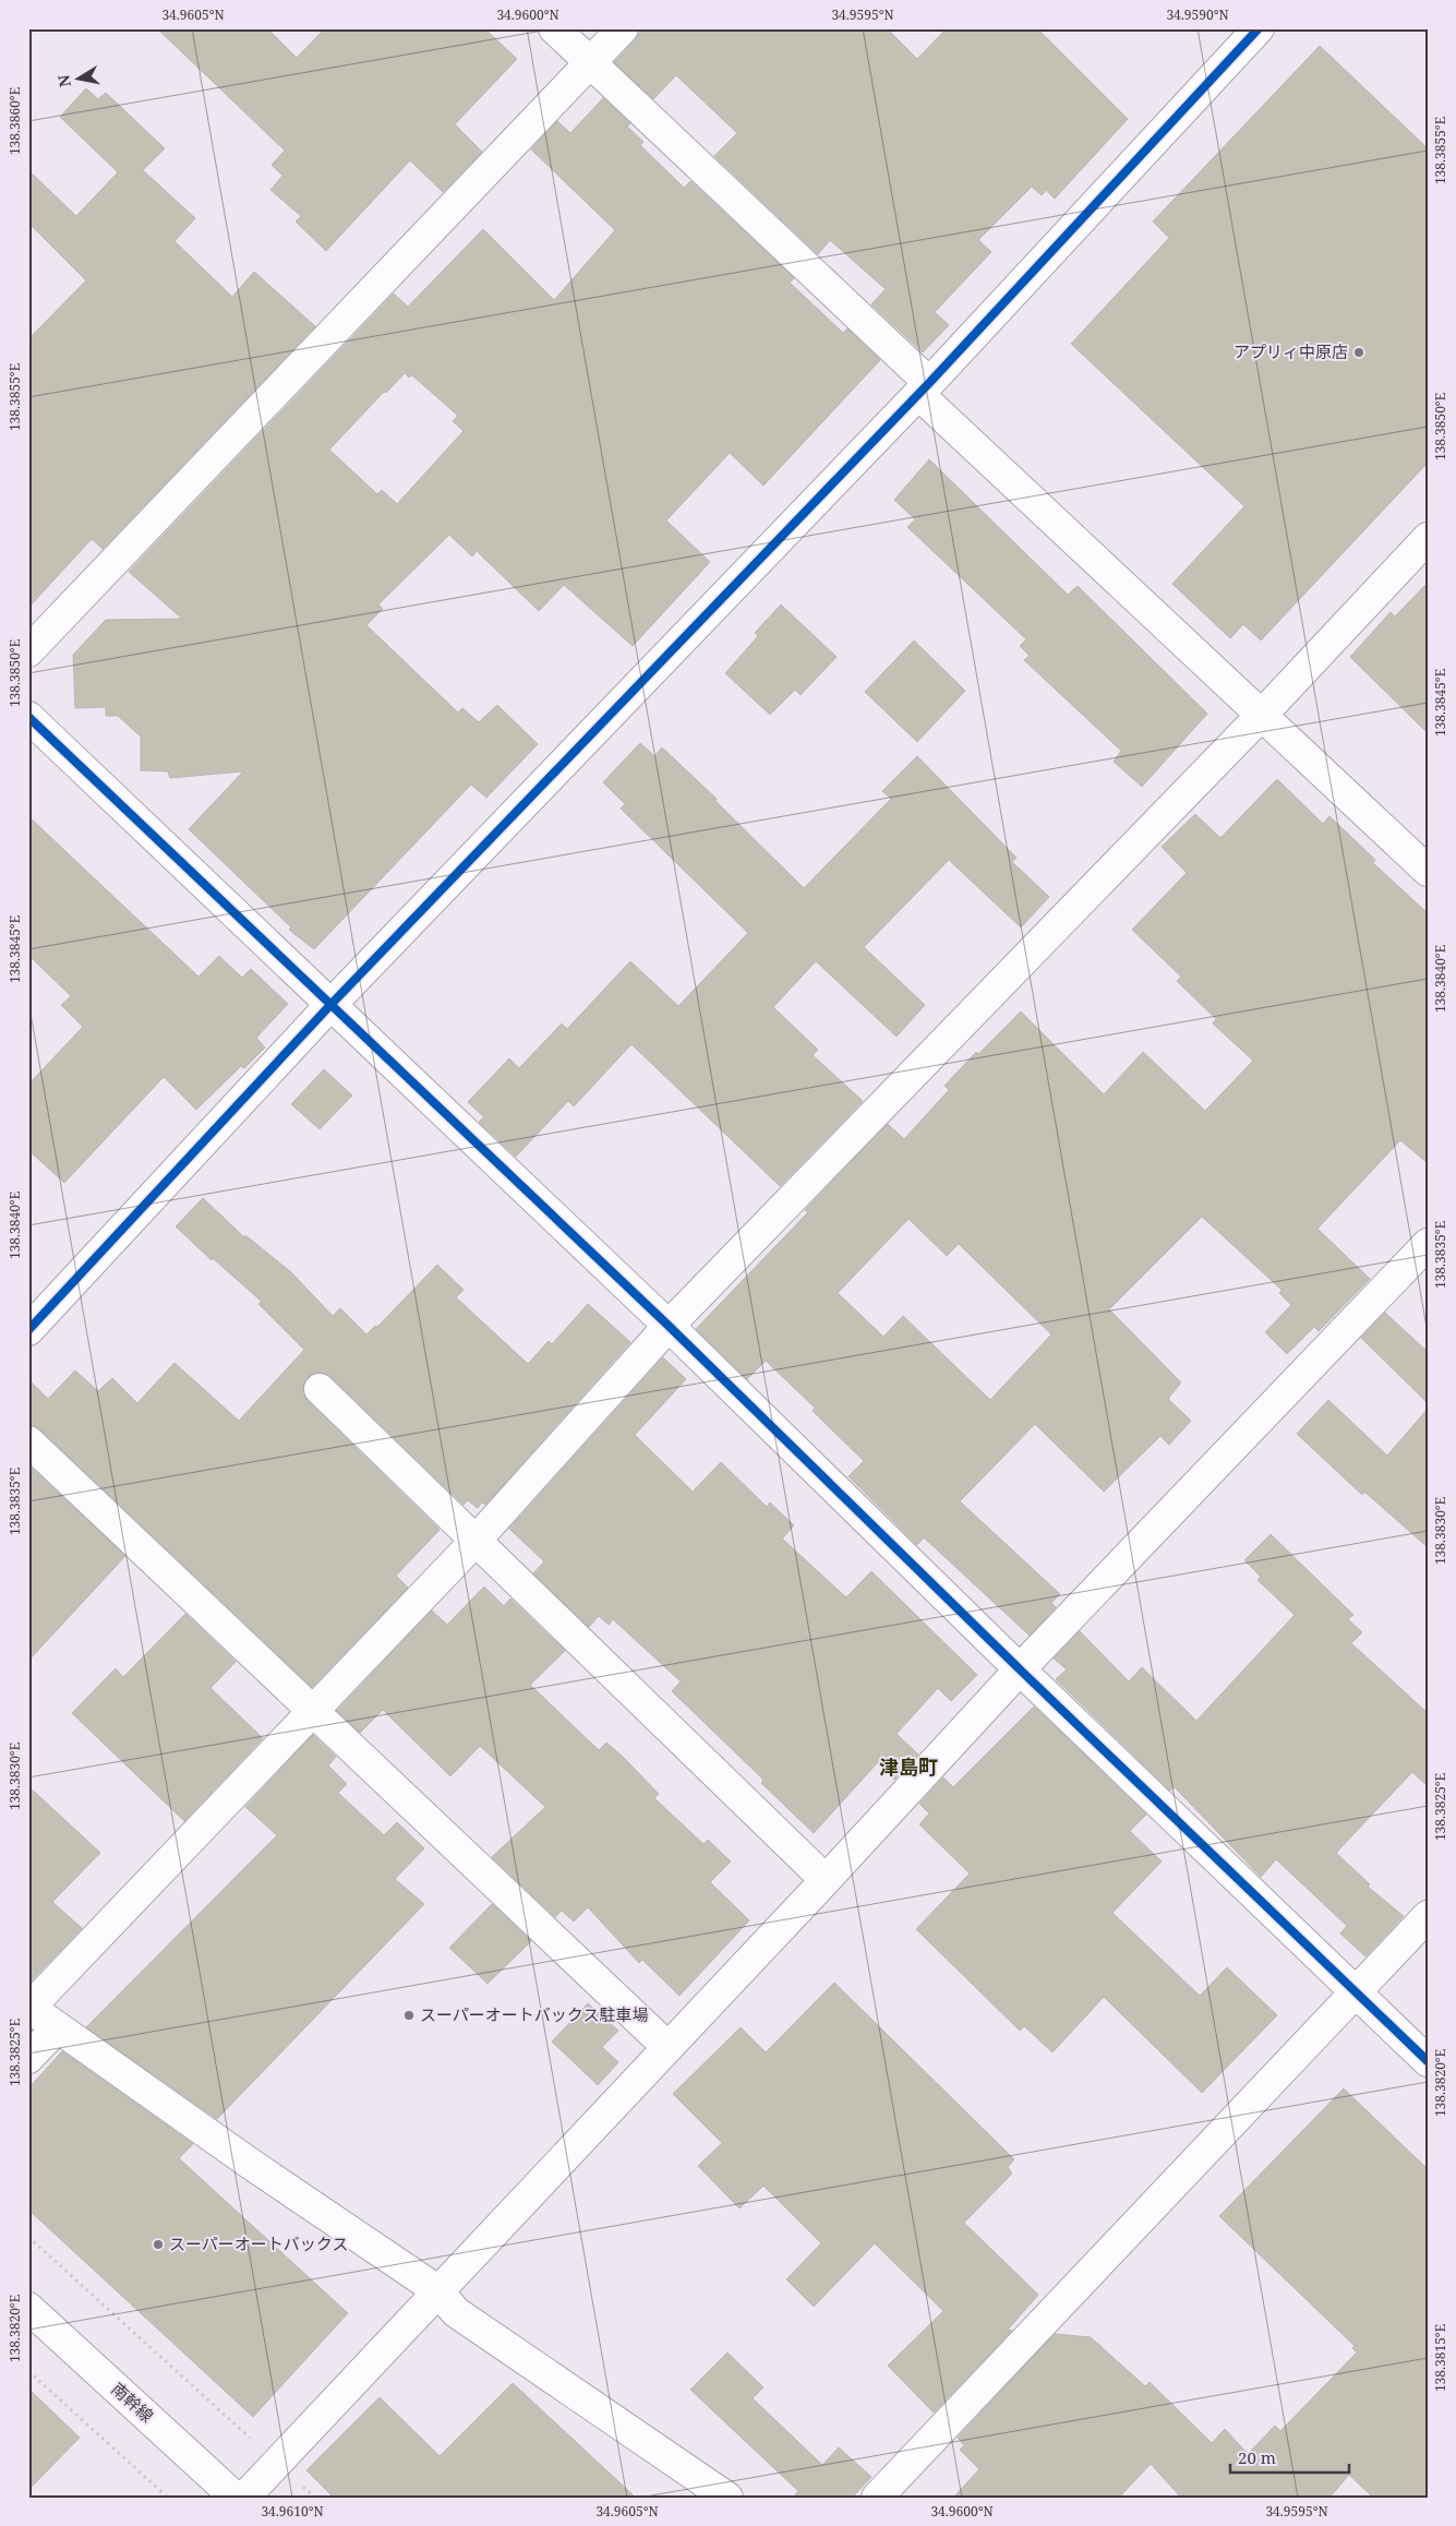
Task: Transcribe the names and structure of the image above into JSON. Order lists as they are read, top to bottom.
{
  "streets": {
    "street": ["南幹線"]
  },
  "districts": ["津島町"],
  "places": ["アプリィ中原店", "スーパーオートバックス駐車場", "スーパーオートバックス"],
  "scale_bar": "20 m",
  "north": "left",
  "coordinates": [
    "34.9605°N",
    "34.9600°N",
    "34.9595°N",
    "34.9590°N",
    "138.3860°E",
    "138.3855°E",
    "138.3850°E",
    "138.3845°E",
    "138.3840°E",
    "138.3835°E",
    "138.3830°E",
    "138.3825°E",
    "138.3820°E",
    "138.3815°E",
    "34.9610°N"
  ]
}
